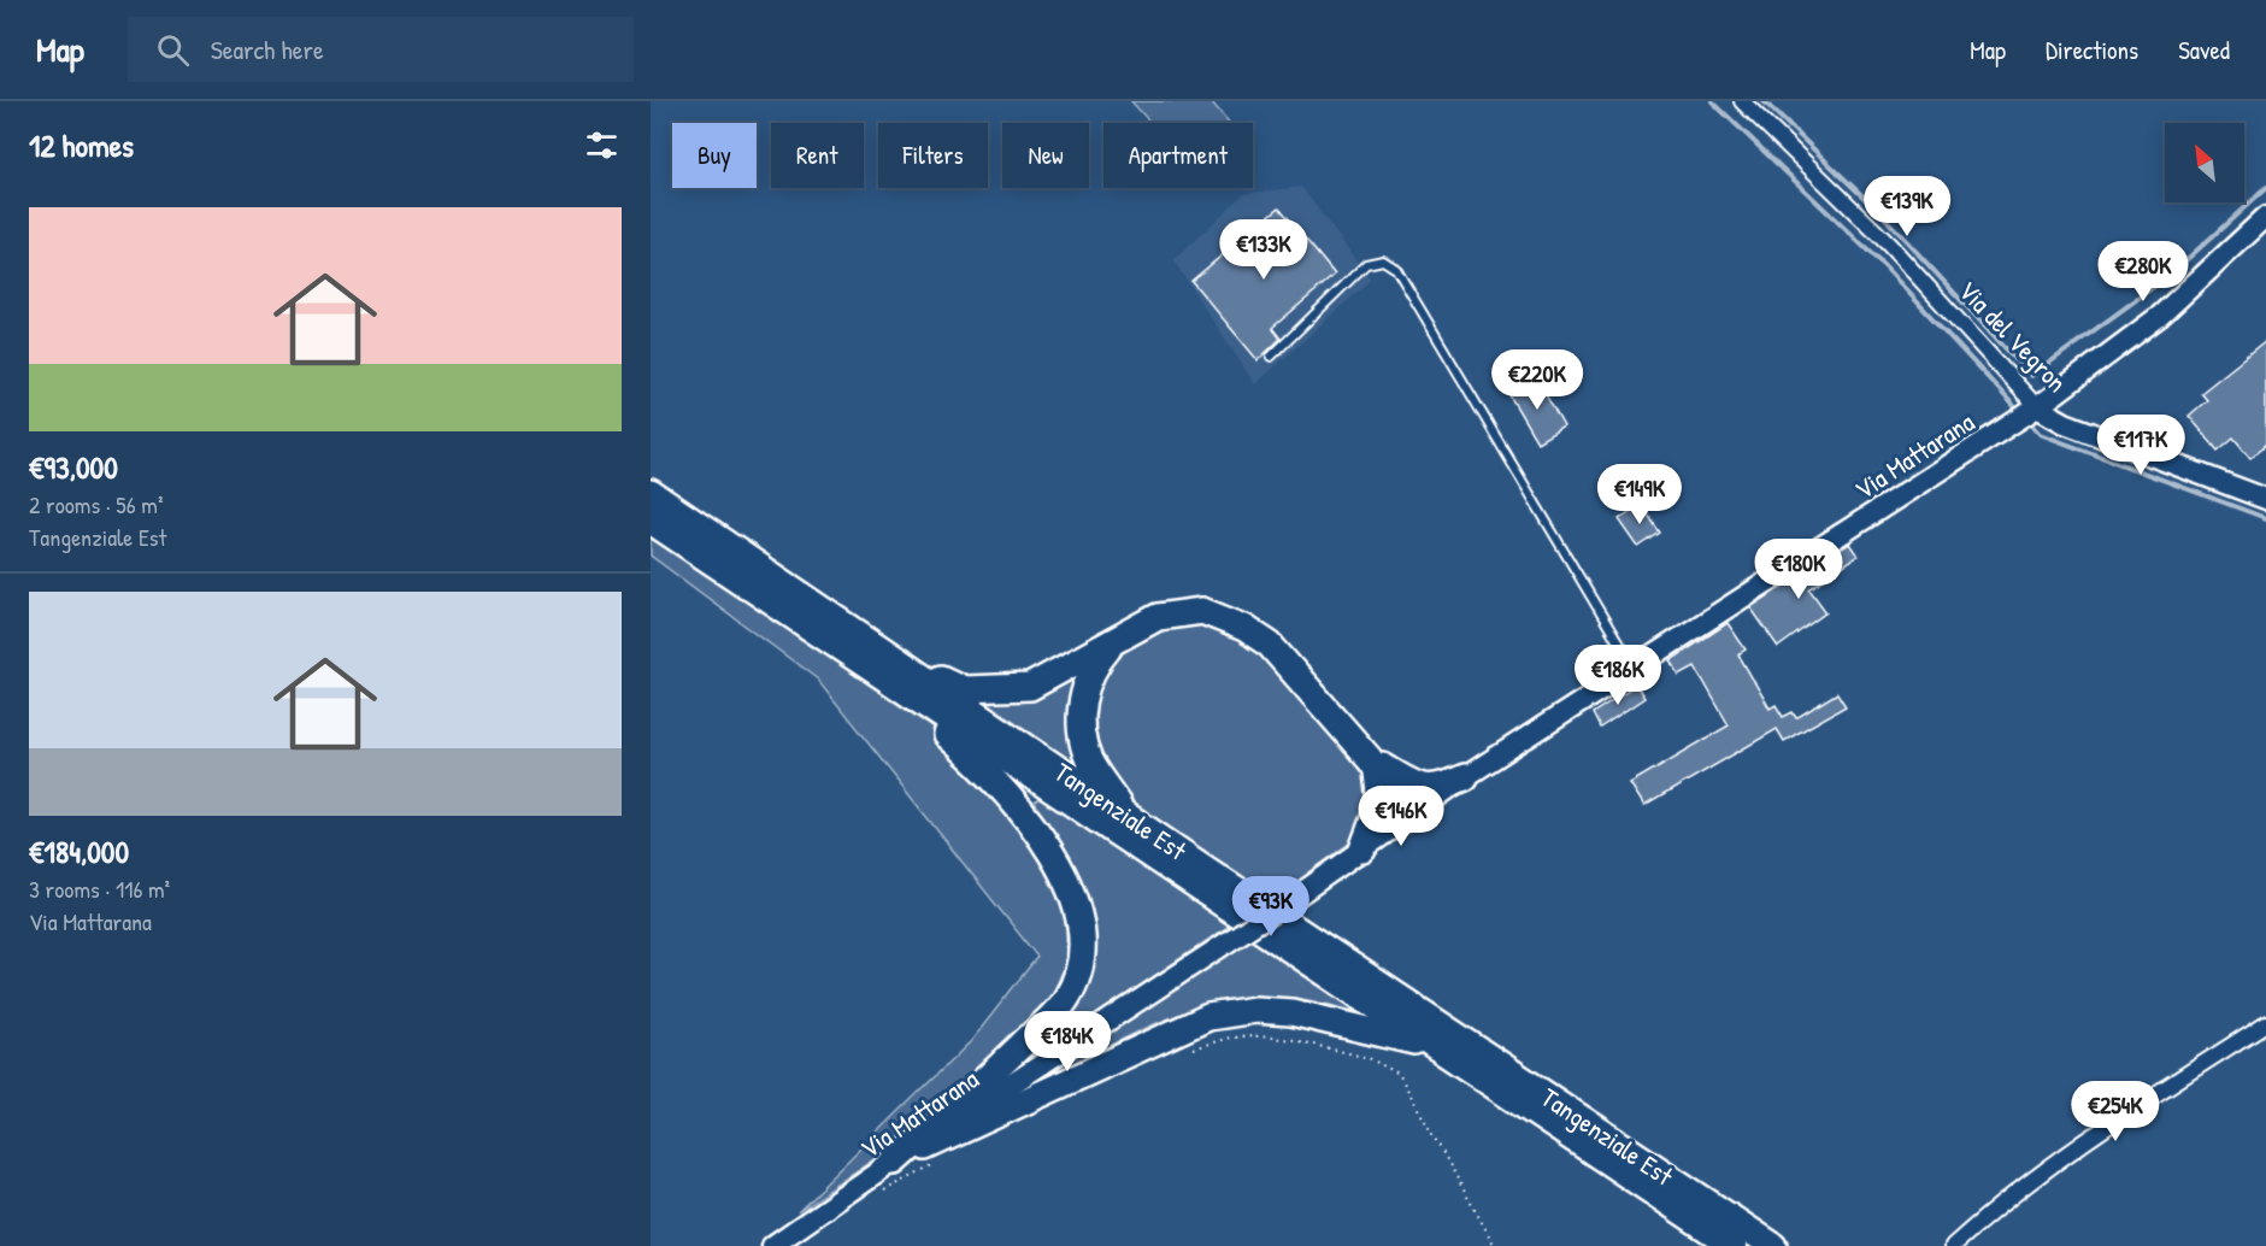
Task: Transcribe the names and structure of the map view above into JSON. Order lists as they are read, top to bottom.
{
  "streets": {
    "highway": ["Tangenziale Est"],
    "street": ["Via del Vegron", "Via Mattarana"]
  },
  "crossings": [
    ["Via del Vegron", "Via Mattarana"]
  ],
  "north": "top left",
  "page": {
    "header": "Map",
    "search": "Search here",
    "nav": ["Map", "Directions", "Saved"],
    "heading": "12 homes",
    "chip": [
      "Buy",
      "Rent",
      "Filters",
      "New",
      "Apartment"
    ],
    "price": [
      "€139K",
      "€133K",
      "€280K",
      "€220K",
      "€117K",
      "€149K",
      "€180K",
      "€186K",
      "€146K",
      "€93K",
      "€184K",
      "€254K"
    ],
    "list": [
      {
        "name": "€93,000",
        "note": "2 rooms · 56 m² · Tangenziale Est"
      },
      {
        "name": "€184,000",
        "note": "3 rooms · 116 m² · Via Mattarana"
      }
    ]
  }
}
